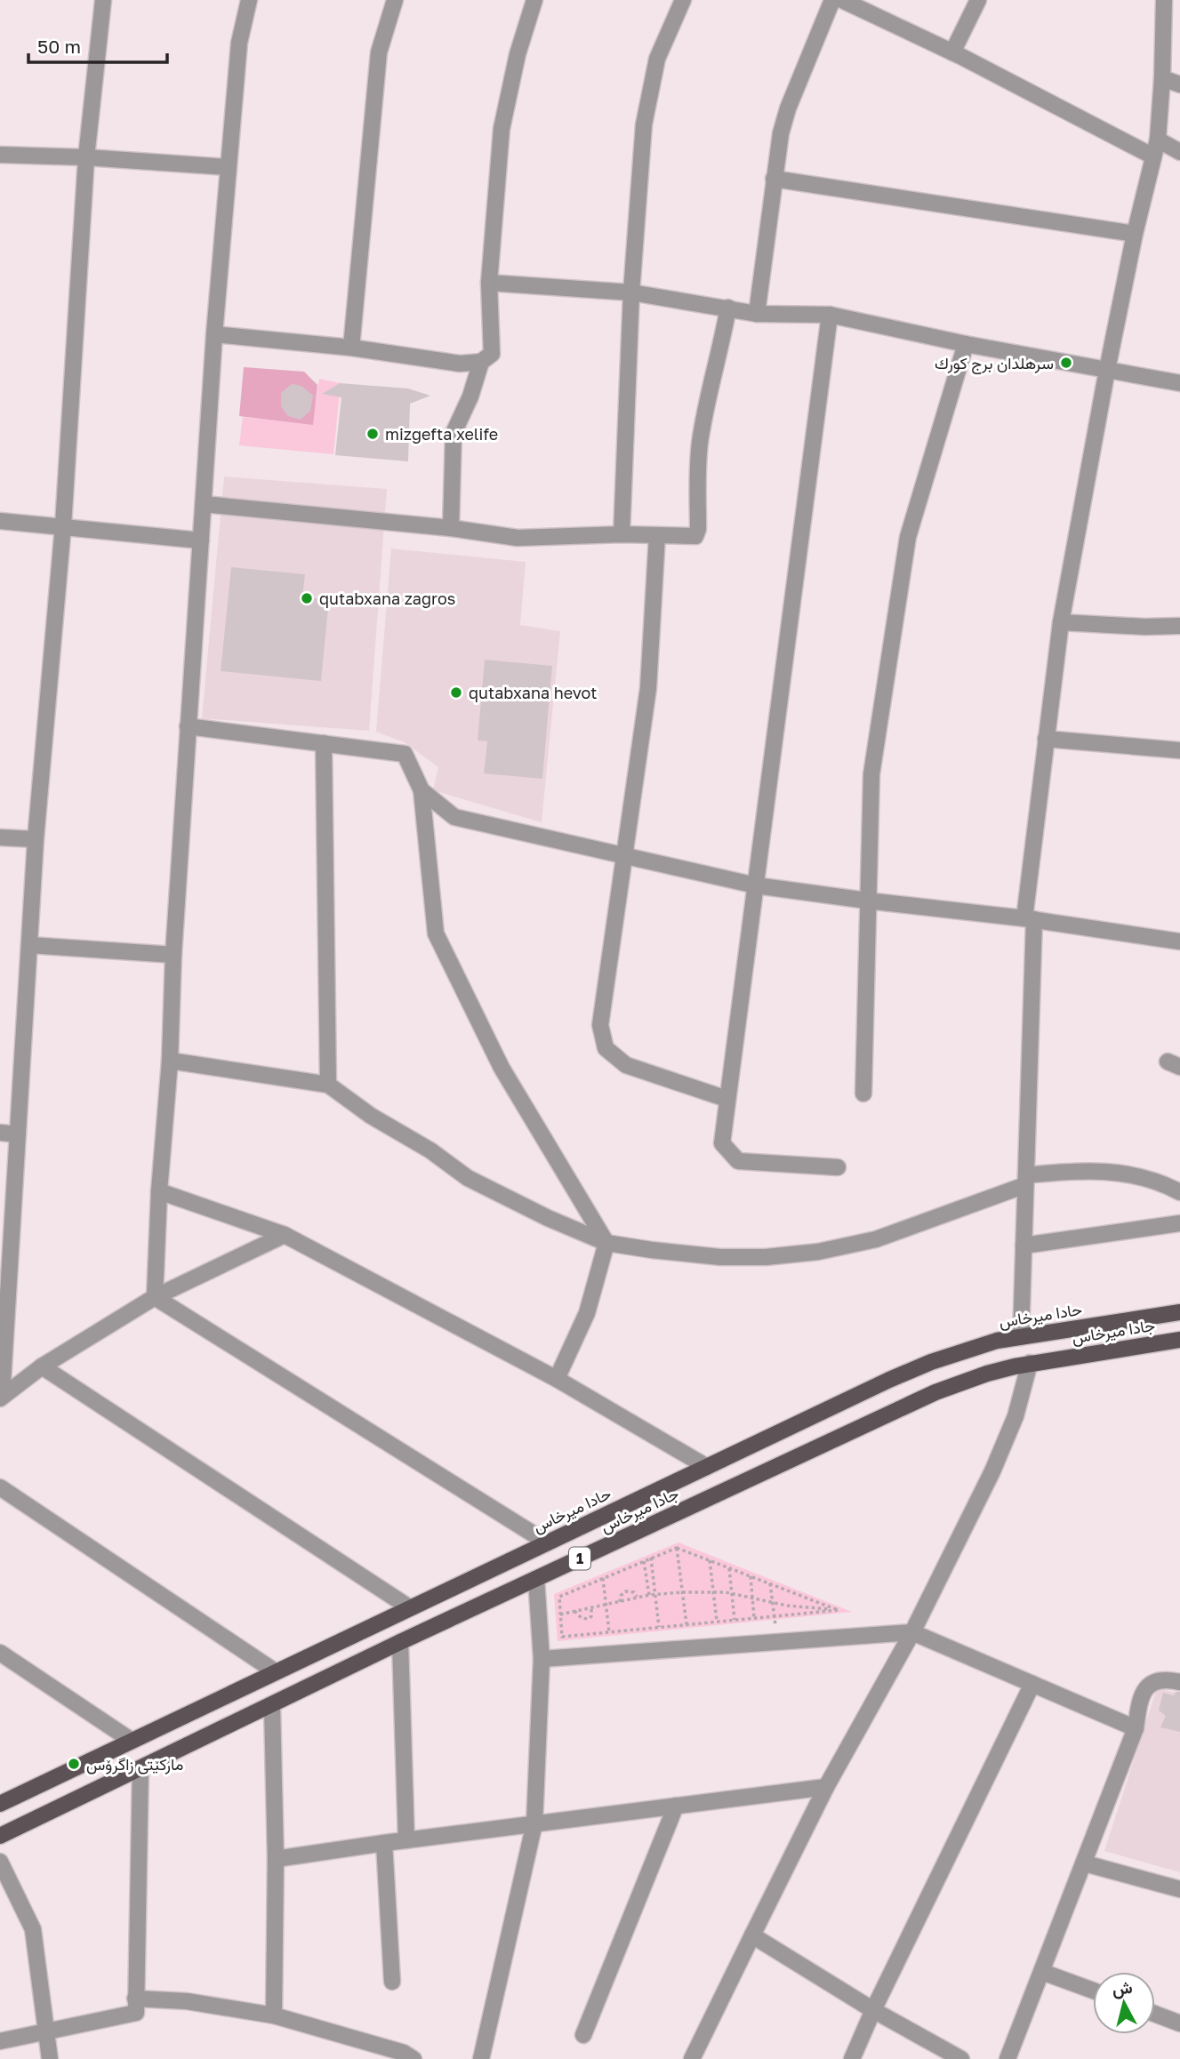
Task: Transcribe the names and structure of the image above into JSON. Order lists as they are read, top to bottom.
{
  "streets": {
    "main road": ["حادا ميرخاس", "جادا ميرخاس", "1"]
  },
  "places": [
    "سرهلدان برج كورك",
    "mizgefta xelife",
    "qutabxana zagros",
    "qutabxana hevot",
    "مارکێتی زاگرۆس"
  ],
  "scale_bar": "50 m",
  "north": "top"
}
